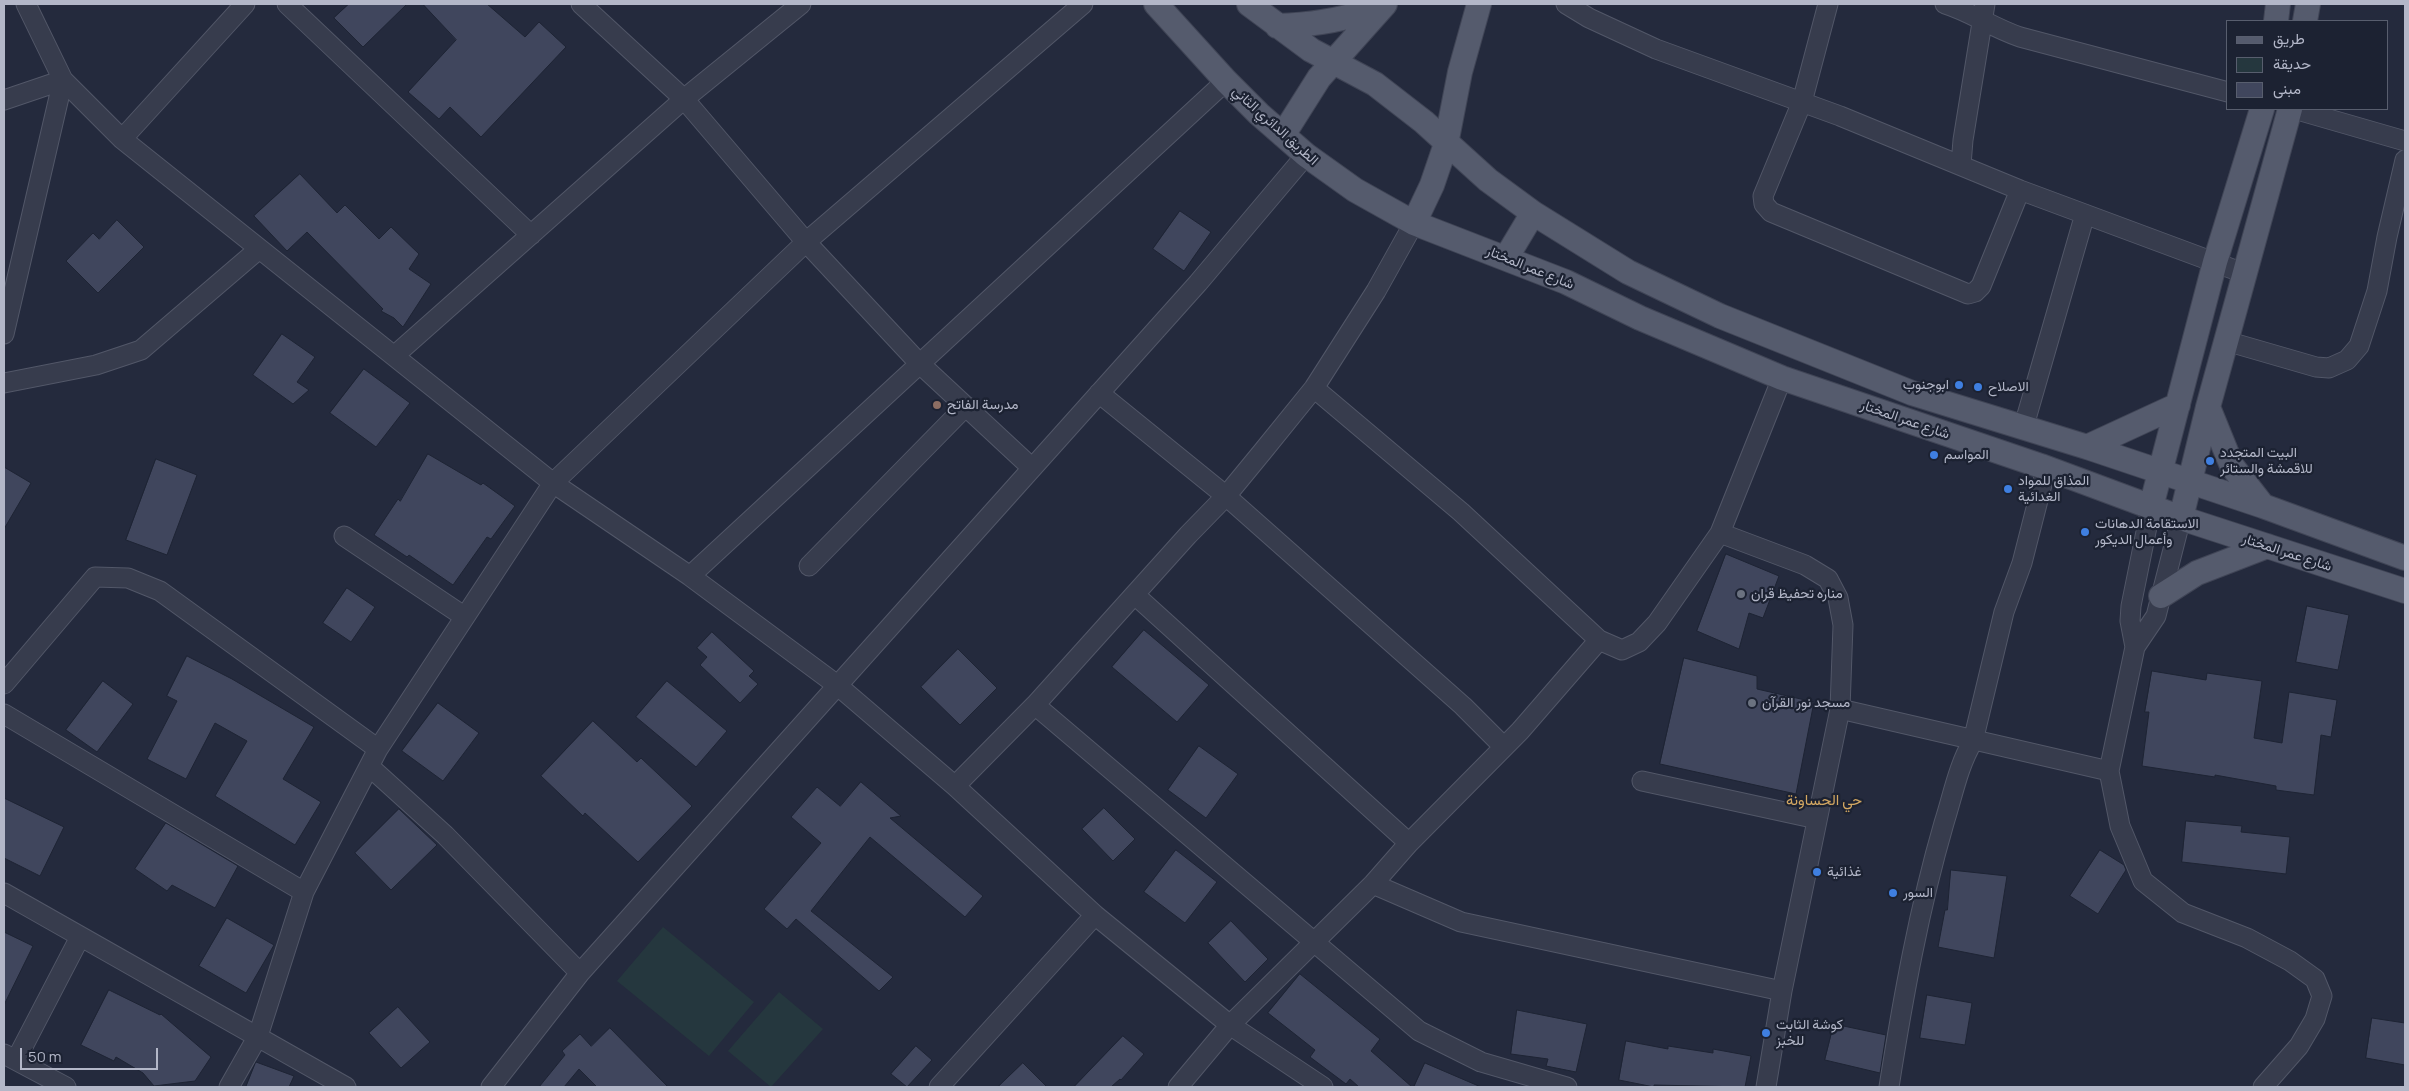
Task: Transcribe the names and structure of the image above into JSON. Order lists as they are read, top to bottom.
{
  "streets": {
    "main road": ["الطريق الدائري الثاني", "شارع عمر المختار"]
  },
  "crossings": [
    ["الطريق الدائري الثاني", "شارع عمر المختار"]
  ],
  "districts": ["حي الحساونة"],
  "places": [
    "ابوجنوب",
    "الاصلاح",
    "مدرسة الفاتح",
    "المواسم",
    "البيت المتجدد للاقمشة والستائر",
    "المذاق للمواد الغدائية",
    "الاستقامة الدهانات وأعمال الديكور",
    "مناره تحفيظ قران",
    "مسجد نور القرآن",
    "غذائية",
    "السور",
    "كوشة الثابت للخبز"
  ],
  "legend": ["طريق", "حديقة", "مبنى"],
  "scale_bar": "50 m"
}
